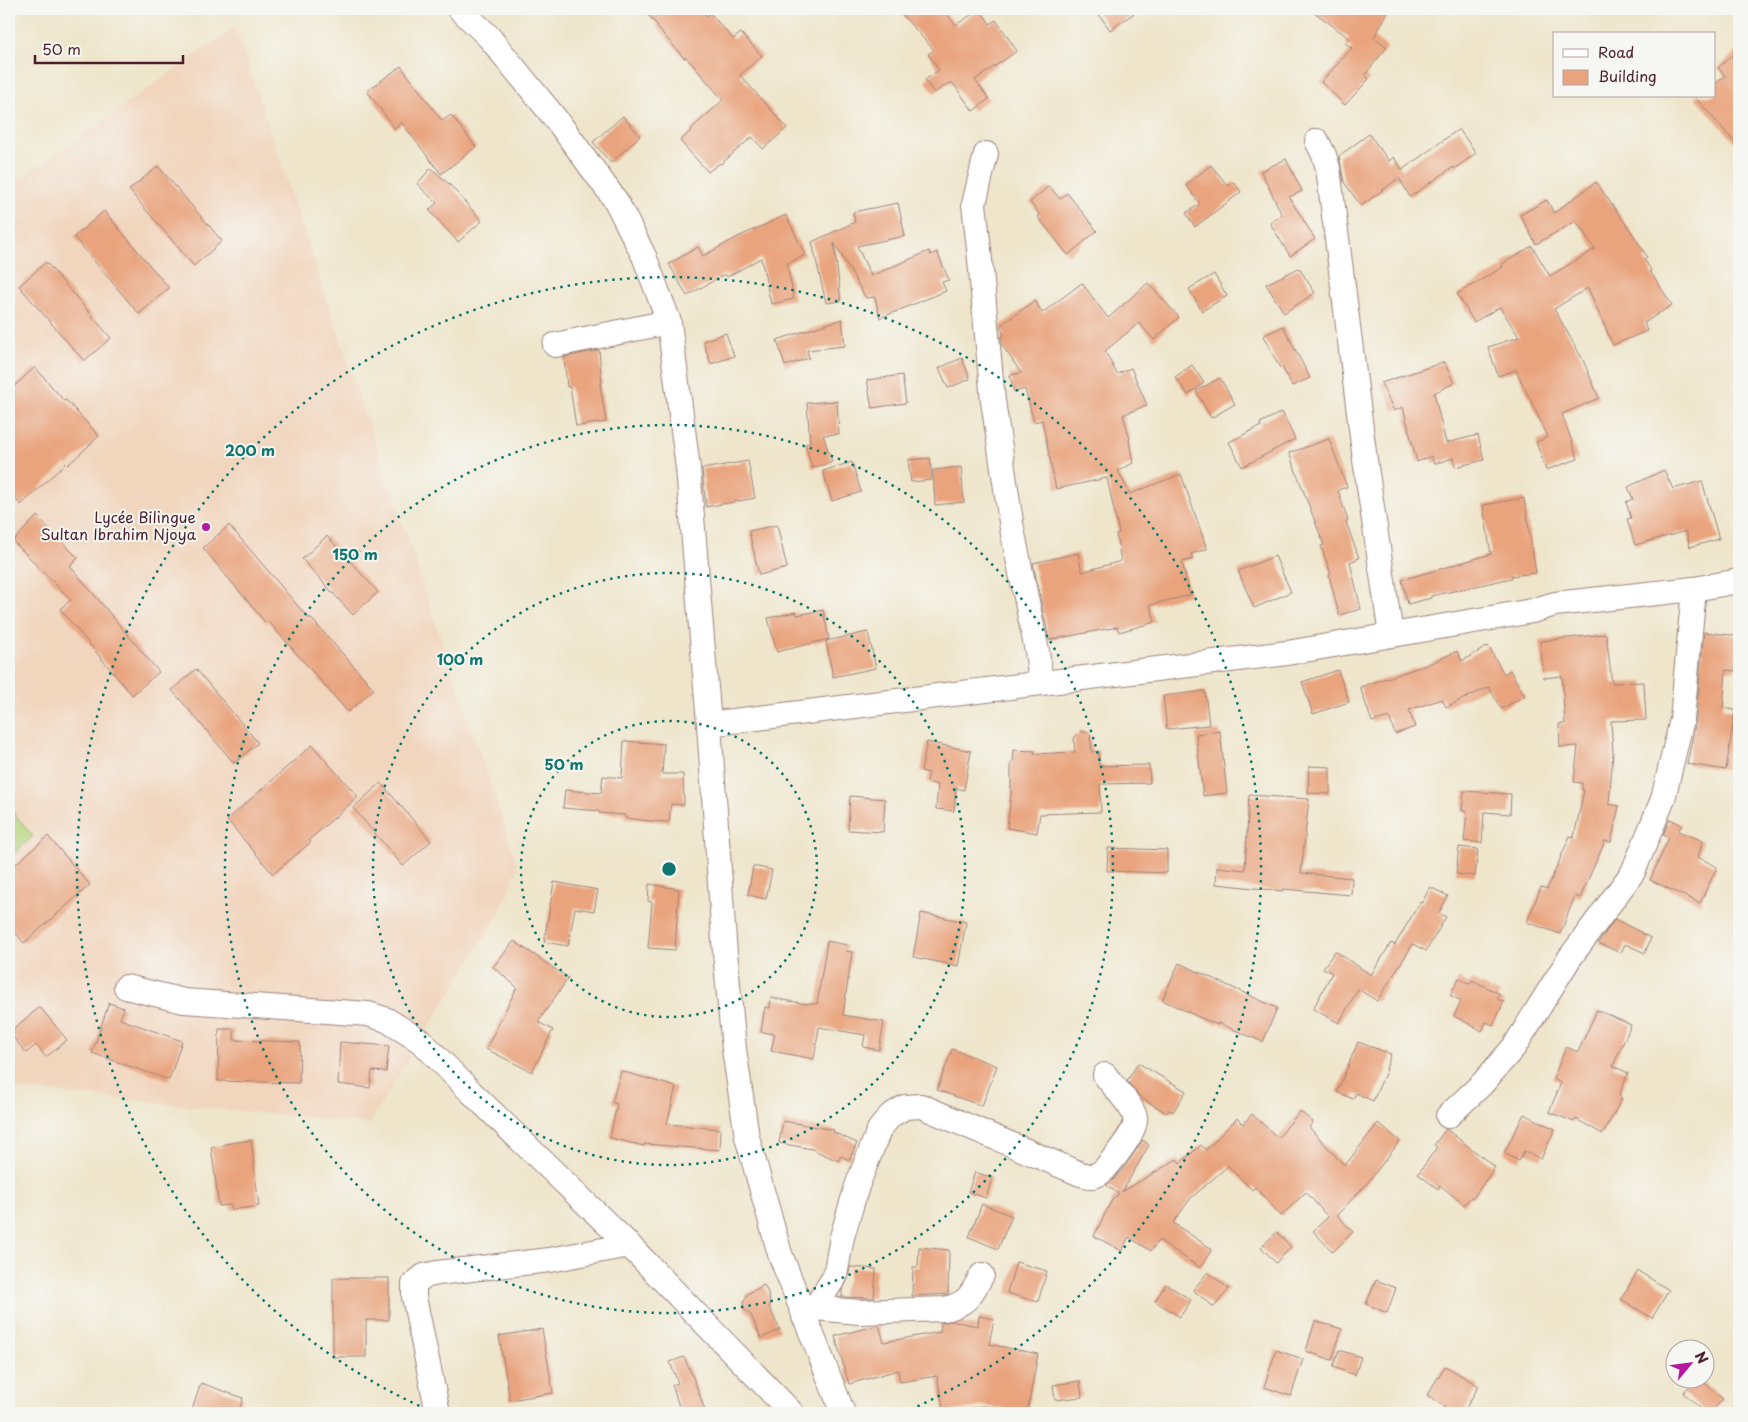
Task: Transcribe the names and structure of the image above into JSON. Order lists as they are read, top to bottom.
{
  "places": ["Lycée Bilingue Sultan Ibrahim Njoya"],
  "legend": ["Road", "Building"],
  "scale_bar": "50 m",
  "north": "top right",
  "rings": [
    "200 m",
    "150 m",
    "100 m",
    "50 m"
  ]
}
